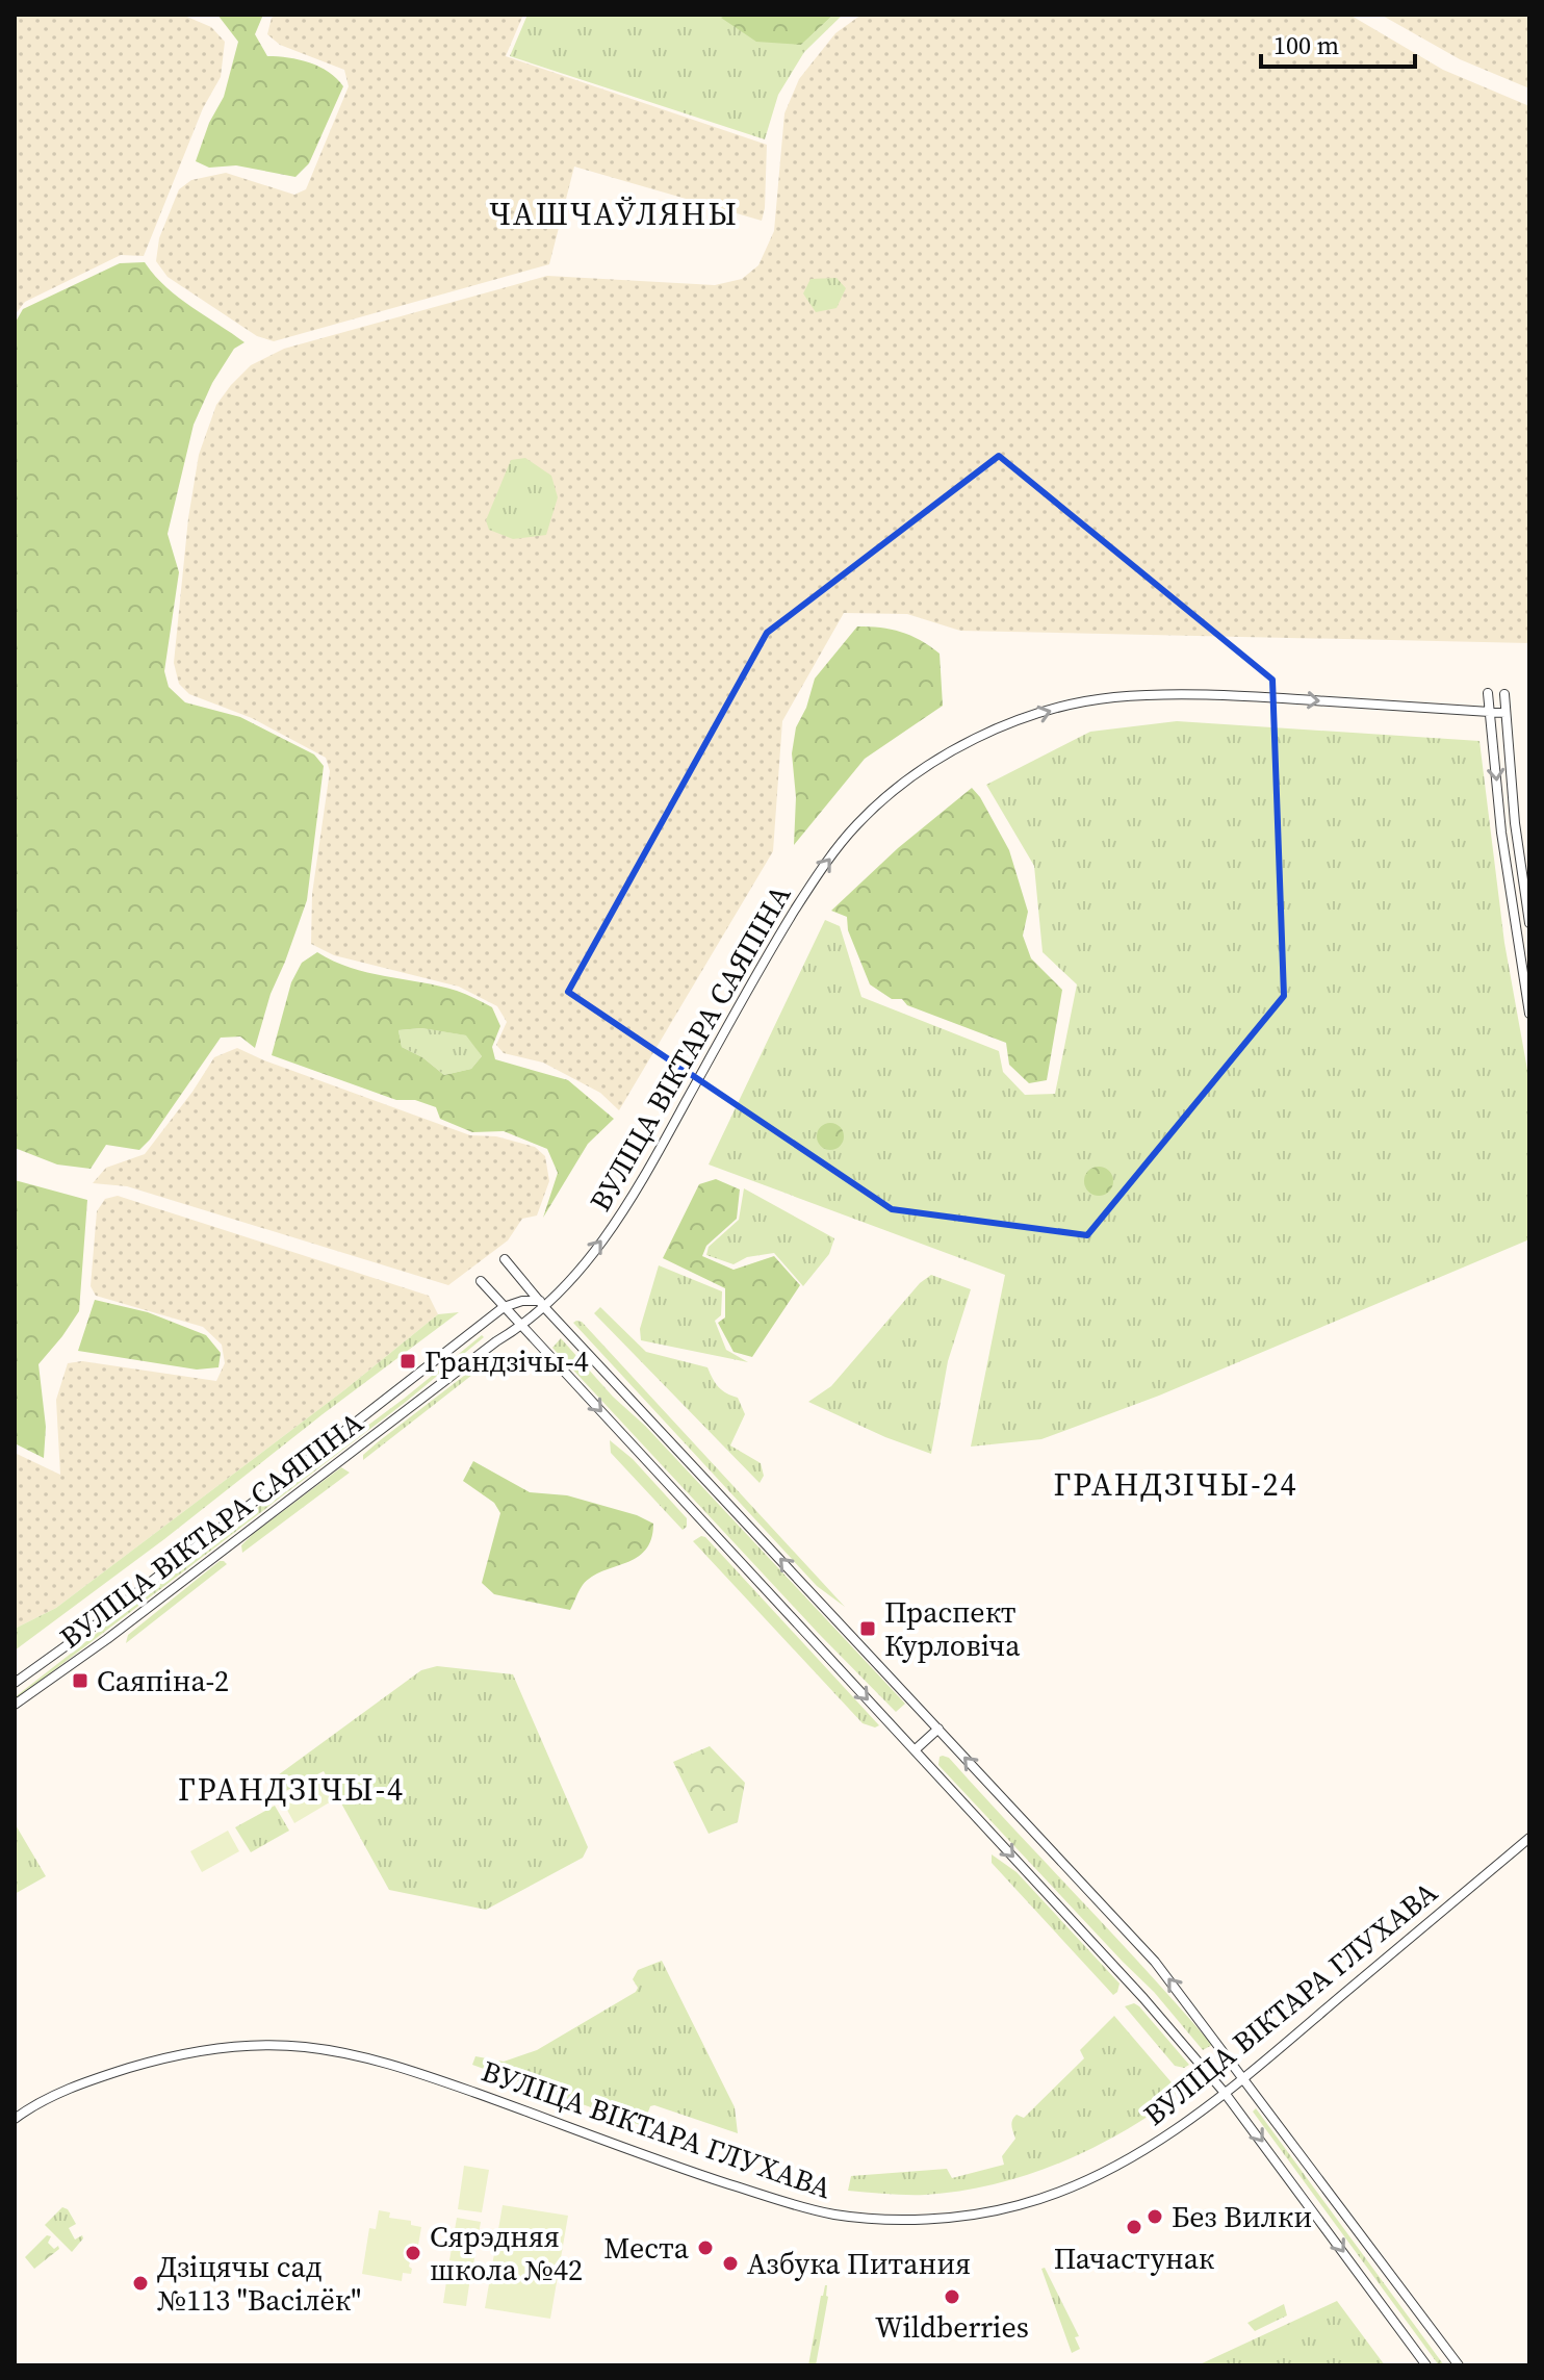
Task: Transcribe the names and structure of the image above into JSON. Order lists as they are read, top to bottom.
{
  "streets": {
    "street": ["ВУЛІЦА ВІКТАРА САЯПІНА", "ВУЛІЦА ВІКТАРА ГЛУХАВА"]
  },
  "one_way": ["ВУЛІЦА ВІКТАРА САЯПІНА"],
  "districts": ["ЧАШЧАЎЛЯНЫ", "ГРАНДЗІЧЫ-24", "ГРАНДЗІЧЫ-4"],
  "places": {
    "transit": ["Грандзічы-4", "Праспект Курловіча", "Саяпіна-2"],
    "other": [
      "Без Вилки",
      "Пачастунак",
      "Места",
      "Сярэдняя школа №42",
      "Азбука Питания",
      "Дзіцячы сад №113 \"Васілёк\"",
      "Wildberries"
    ]
  },
  "scale_bar": "100 m"
}
